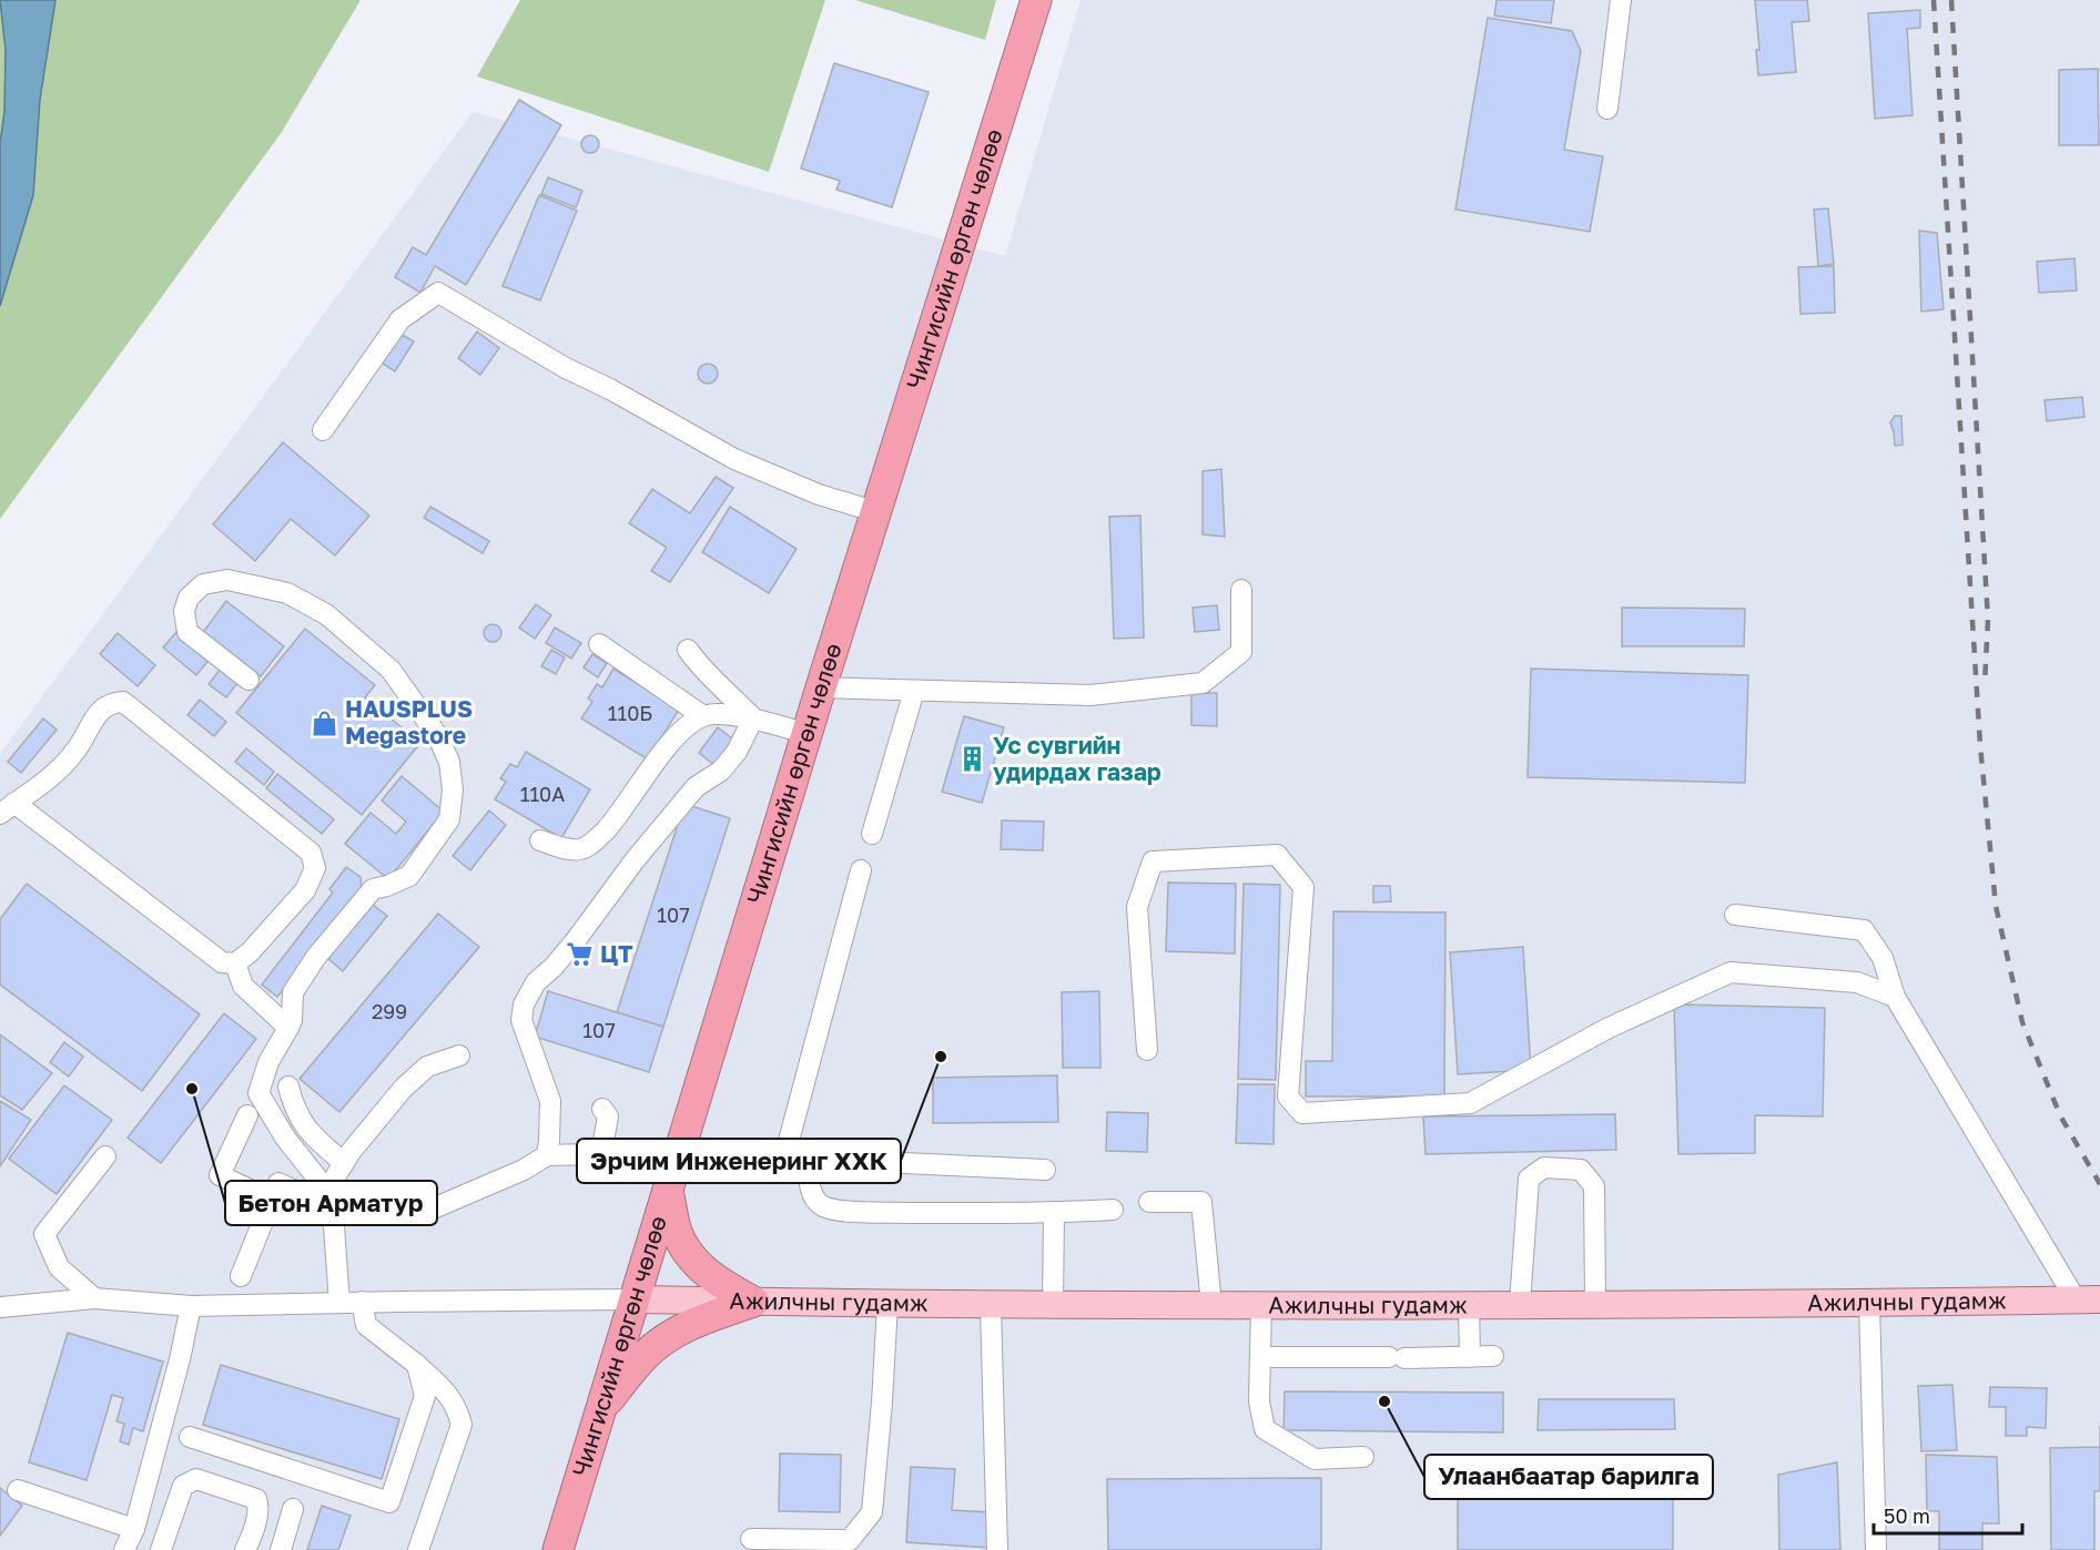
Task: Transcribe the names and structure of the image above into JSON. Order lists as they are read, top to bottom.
{
  "streets": {
    "highway": ["Чингисийн өргөн чөлөө"],
    "main road": ["Ажилчны гудамж"]
  },
  "crossings": [
    ["Чингисийн өргөн чөлөө", "Ажилчны гудамж"]
  ],
  "places": {
    "shop": ["HAUSPLUS Megastore"],
    "building": ["Ус сувгийн удирдах газар"],
    "supermarket": ["ЦТ"],
    "other": ["Эрчим Инженеринг ХХК", "Бетон Арматур", "Улаанбаатар барилга"]
  },
  "house_numbers": [
    "110Б",
    "110А",
    "107",
    "299",
    "107"
  ],
  "scale_bar": "50 m"
}
